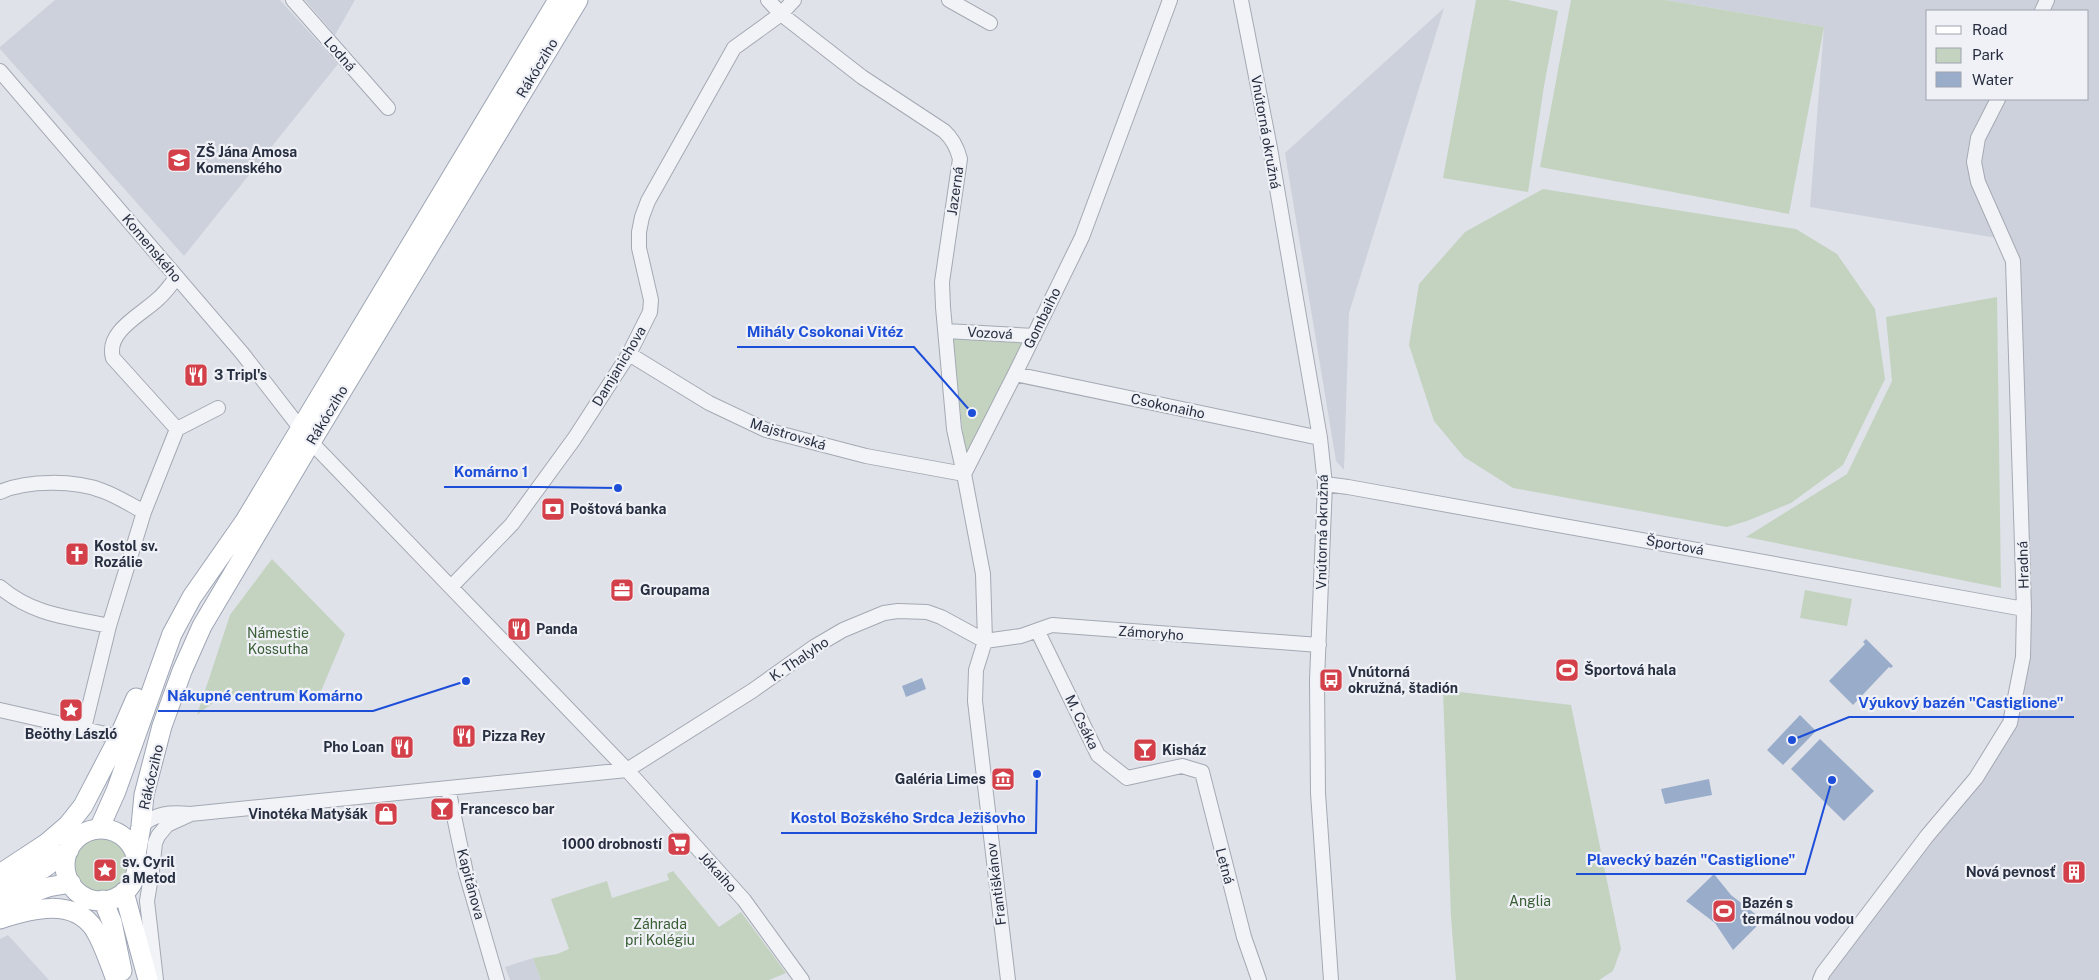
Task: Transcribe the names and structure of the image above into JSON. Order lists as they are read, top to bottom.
{
  "streets": {
    "main road": ["Rákócziho"],
    "street": [
      "Lodná",
      "Vnútorná okružná",
      "Jazerná",
      "Komenského",
      "Gombaiho",
      "Vozová",
      "Damjanichova",
      "Csokonaiho",
      "Majstrovská",
      "Športová",
      "Hradná",
      "Zámoryho",
      "K. Thalyho",
      "M. Csáka",
      "Letná",
      "Jókaiho",
      "Kapitánova",
      "Františkánov"
    ]
  },
  "crossings": [
    ["Rákócziho", "Komenského"],
    ["Vnútorná okružná", "Csokonaiho"],
    ["Vnútorná okružná", "Športová"],
    ["Vnútorná okružná", "Zámoryho"],
    ["Jazerná", "Gombaiho"],
    ["Jazerná", "Vozová"],
    ["Jazerná", "Damjanichova"],
    ["Jazerná", "Majstrovská"],
    ["Gombaiho", "Vozová"],
    ["Gombaiho", "Csokonaiho"],
    ["Gombaiho", "Majstrovská"],
    ["Damjanichova", "Majstrovská"],
    ["Športová", "Hradná"],
    ["Zámoryho", "K. Thalyho"],
    ["Zámoryho", "M. Csáka"],
    ["Zámoryho", "Františkánov"],
    ["K. Thalyho", "Jókaiho"],
    ["K. Thalyho", "Františkánov"],
    ["M. Csáka", "Letná"]
  ],
  "parks": ["Námestie Kossutha", "Anglia", "Záhrada pri Kolégiu"],
  "places": {
    "school or university": ["ZŠ Jána Amosa Komenského"],
    "restaurant": [
      "3 Tripl's",
      "Panda",
      "Pizza Rey",
      "Pho Loan"
    ],
    "other": [
      "Mihály Csokonai Vitéz",
      "Komárno 1",
      "Nákupné centrum Komárno",
      "Výukový bazén \"Castiglione\"",
      "Kostol Božského Srdca Ježišovho",
      "Plavecký bazén \"Castiglione\""
    ],
    "bank": ["Poštová banka"],
    "church": ["Kostol sv. Rozálie"],
    "office": ["Groupama"],
    "sports": ["Športová hala", "Bazén s termálnou vodou"],
    "bus stop": ["Vnútorná okružná, štadión"],
    "place": ["Beöthy László", "sv. Cyril a Metod"],
    "bar": ["Kisház", "Francesco bar"],
    "museum": ["Galéria Limes"],
    "shop": ["Vinotéka Matyšák"],
    "supermarket": ["1000 drobností"],
    "building": ["Nová pevnosť"]
  },
  "legend": ["Road", "Park", "Water"]
}
